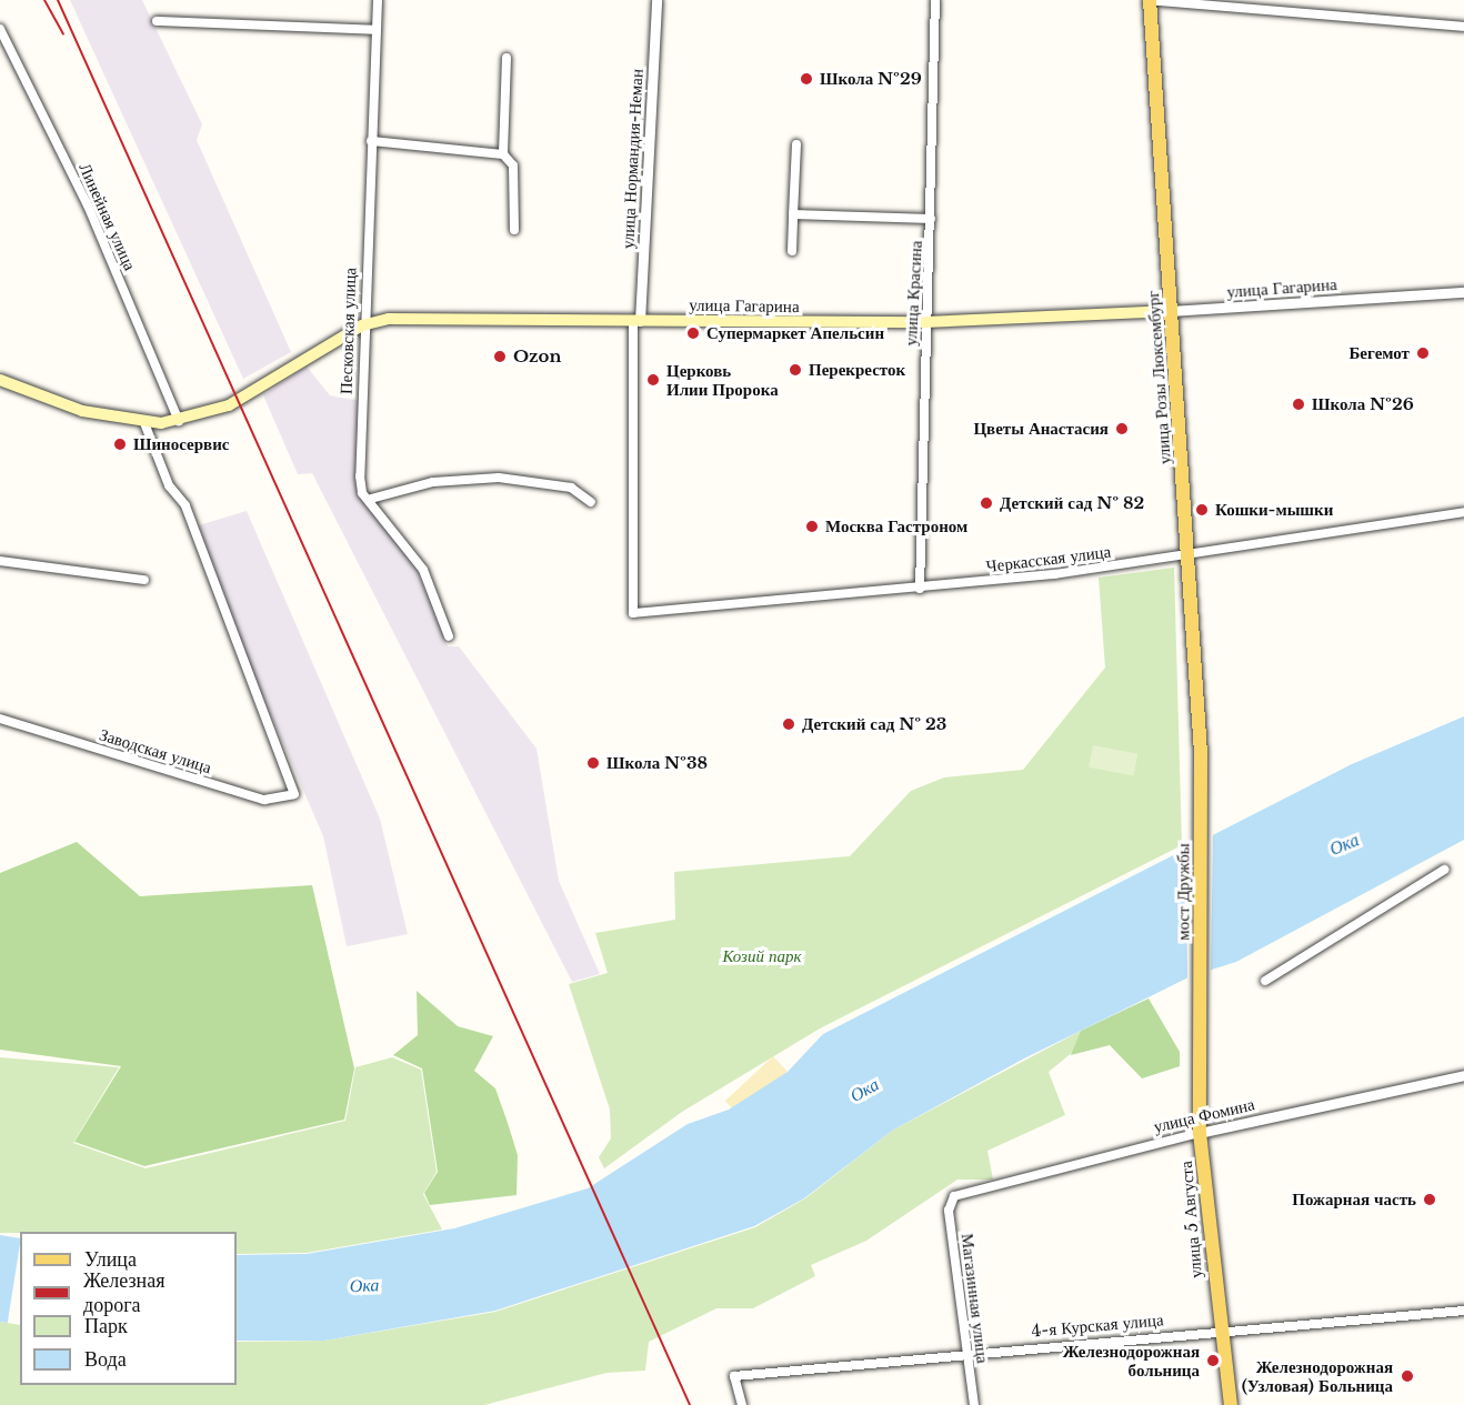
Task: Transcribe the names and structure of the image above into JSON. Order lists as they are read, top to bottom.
{
  "streets": {
    "main road": [
      "улица Гагарина",
      "улица Розы Люксембург",
      "мост Дружбы",
      "улица 5 Августа"
    ],
    "street": [
      "улица Нормандия-Неман",
      "Линейная улица",
      "улица Красина",
      "Песковская улица",
      "Черкасская улица",
      "Заводская улица",
      "улица Фомина",
      "Магазинная улица",
      "4-я Курская улица"
    ]
  },
  "crossings": [
    ["улица Нормандия-Неман", "улица Гагарина"],
    ["улица Нормандия-Неман", "Черкасская улица"],
    ["Линейная улица", "улица Гагарина"],
    ["улица Гагарина", "улица Красина"],
    ["улица Гагарина", "Песковская улица"],
    ["улица Гагарина", "улица Розы Люксембург"],
    ["улица Гагарина", "Заводская улица"],
    ["улица Красина", "Черкасская улица"],
    ["улица Розы Люксембург", "Черкасская улица"],
    ["улица Розы Люксембург", "мост Дружбы"],
    ["мост Дружбы", "улица 5 Августа"],
    ["улица Фомина", "улица 5 Августа"],
    ["улица Фомина", "Магазинная улица"],
    ["улица 5 Августа", "4-я Курская улица"],
    ["Магазинная улица", "4-я Курская улица"]
  ],
  "water": ["Ока"],
  "parks": ["Козий парк"],
  "places": [
    "Школа №29",
    "Супермаркет Апельсин",
    "Бегемот",
    "Ozon",
    "Перекресток",
    "Церковь Илии Пророка",
    "Школа №26",
    "Цветы Анастасия",
    "Шиносервис",
    "Детский сад № 82",
    "Кошки-мышки",
    "Москва Гастроном",
    "Детский сад № 23",
    "Школа №38",
    "Пожарная часть",
    "Железнодорожная больница",
    "Железнодорожная (Узловая) Больница"
  ],
  "legend": [
    "Улица",
    "Железная дорога",
    "Парк",
    "Вода"
  ]
}
